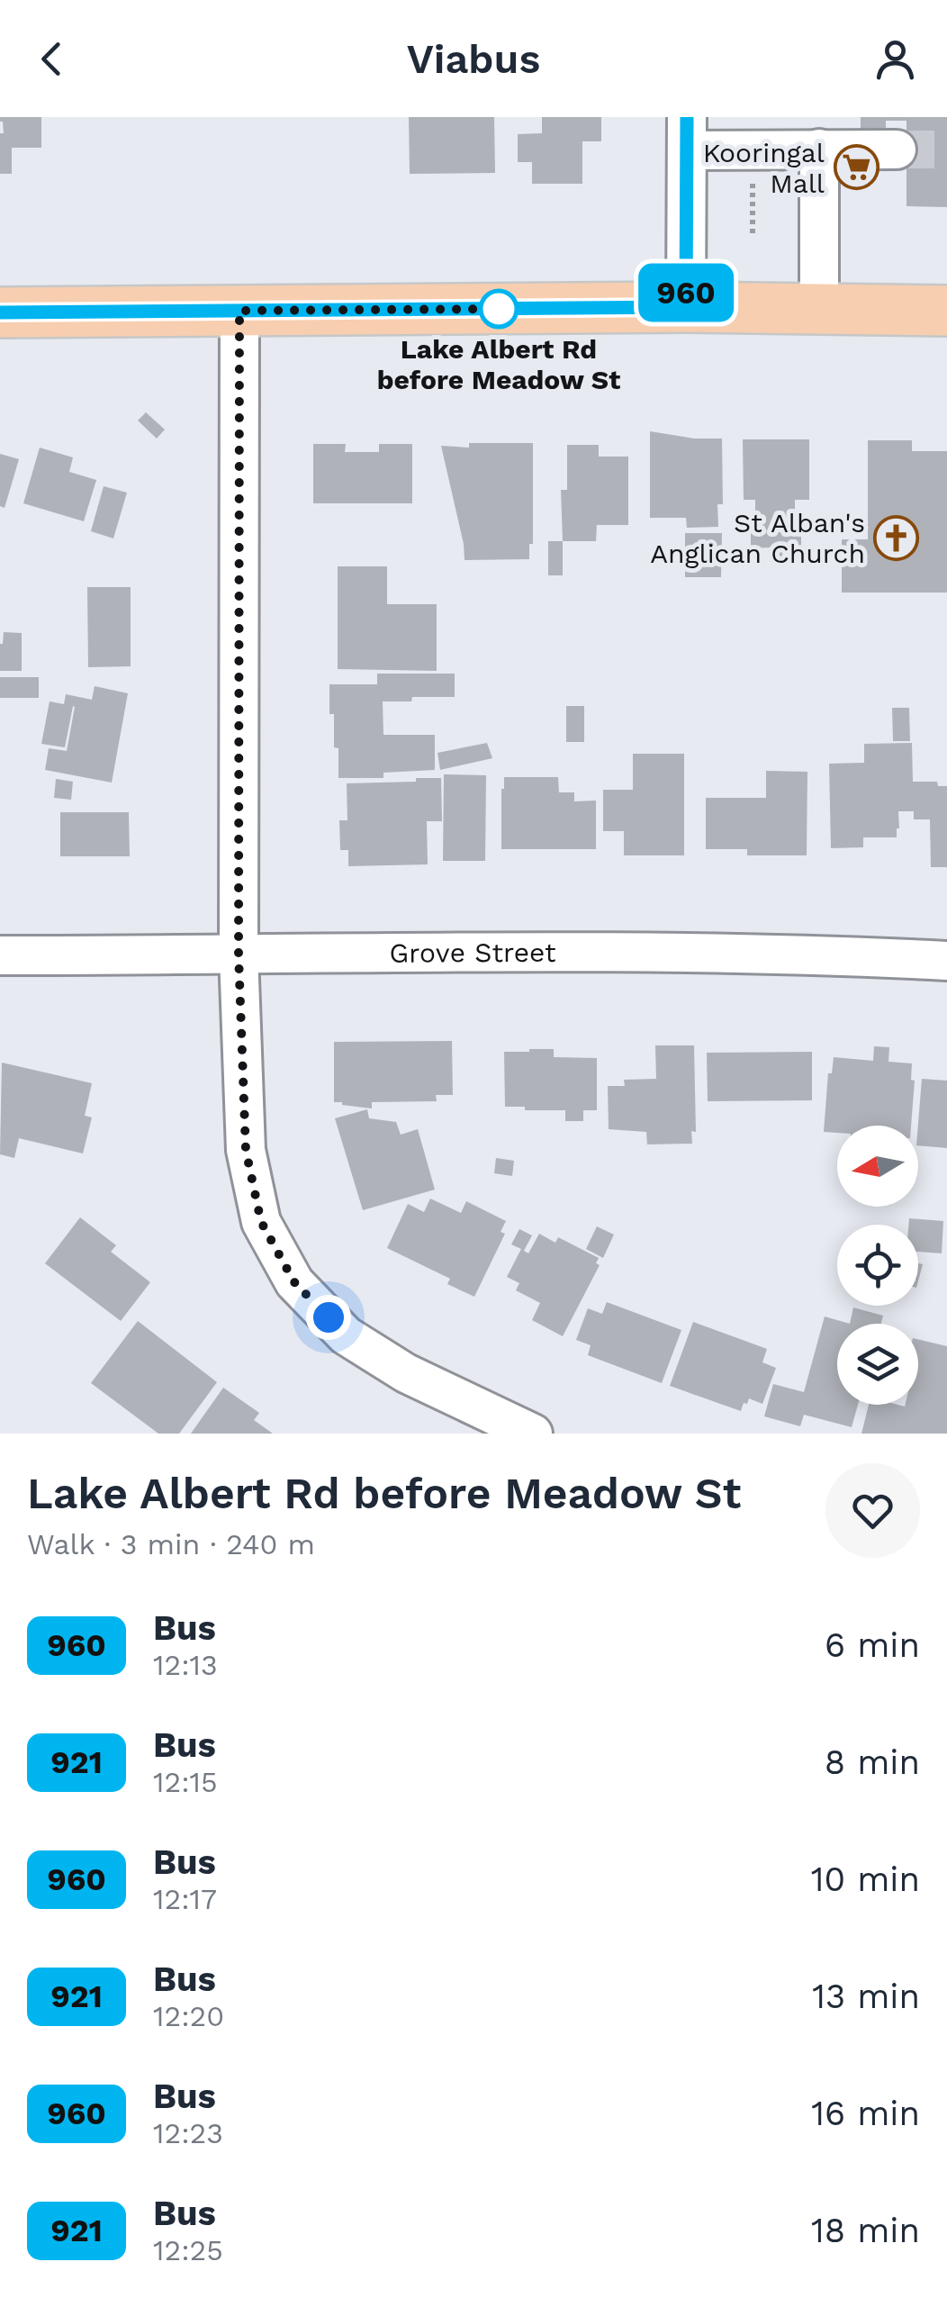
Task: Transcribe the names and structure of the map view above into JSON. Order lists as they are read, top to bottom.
{
  "streets": {
    "street": ["Grove Street"]
  },
  "places": {
    "supermarket": ["Kooringal Mall"],
    "other": ["Lake Albert Rd before Meadow St"],
    "church": ["St Alban's Anglican Church"]
  },
  "lines": ["bus line 960"],
  "north": "left",
  "page": {
    "header": "Viabus",
    "on_map": "960",
    "heading": ["Lake Albert Rd before Meadow St", "Walk · 3 min · 240 m"],
    "list": [
      {
        "mark": "960",
        "name": "Bus",
        "note": "12:13",
        "value": "6 min"
      },
      {
        "mark": "921",
        "name": "Bus",
        "note": "12:15",
        "value": "8 min"
      },
      {
        "mark": "960",
        "name": "Bus",
        "note": "12:17",
        "value": "10 min"
      },
      {
        "mark": "921",
        "name": "Bus",
        "note": "12:20",
        "value": "13 min"
      },
      {
        "mark": "960",
        "name": "Bus",
        "note": "12:23",
        "value": "16 min"
      },
      {
        "mark": "921",
        "name": "Bus",
        "note": "12:25",
        "value": "18 min"
      }
    ]
  }
}
